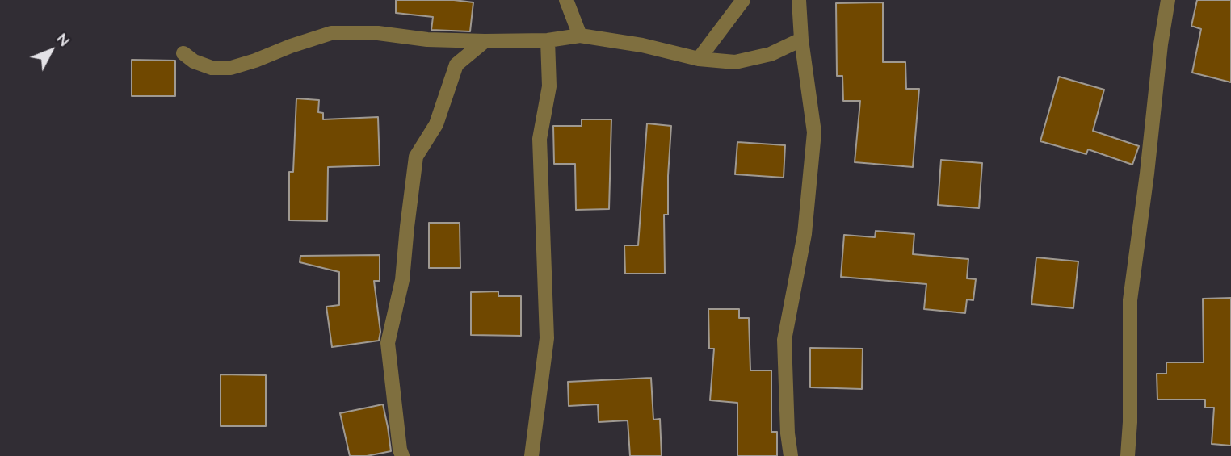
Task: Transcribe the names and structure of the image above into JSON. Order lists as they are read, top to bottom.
{
  "north": "top right"
}
